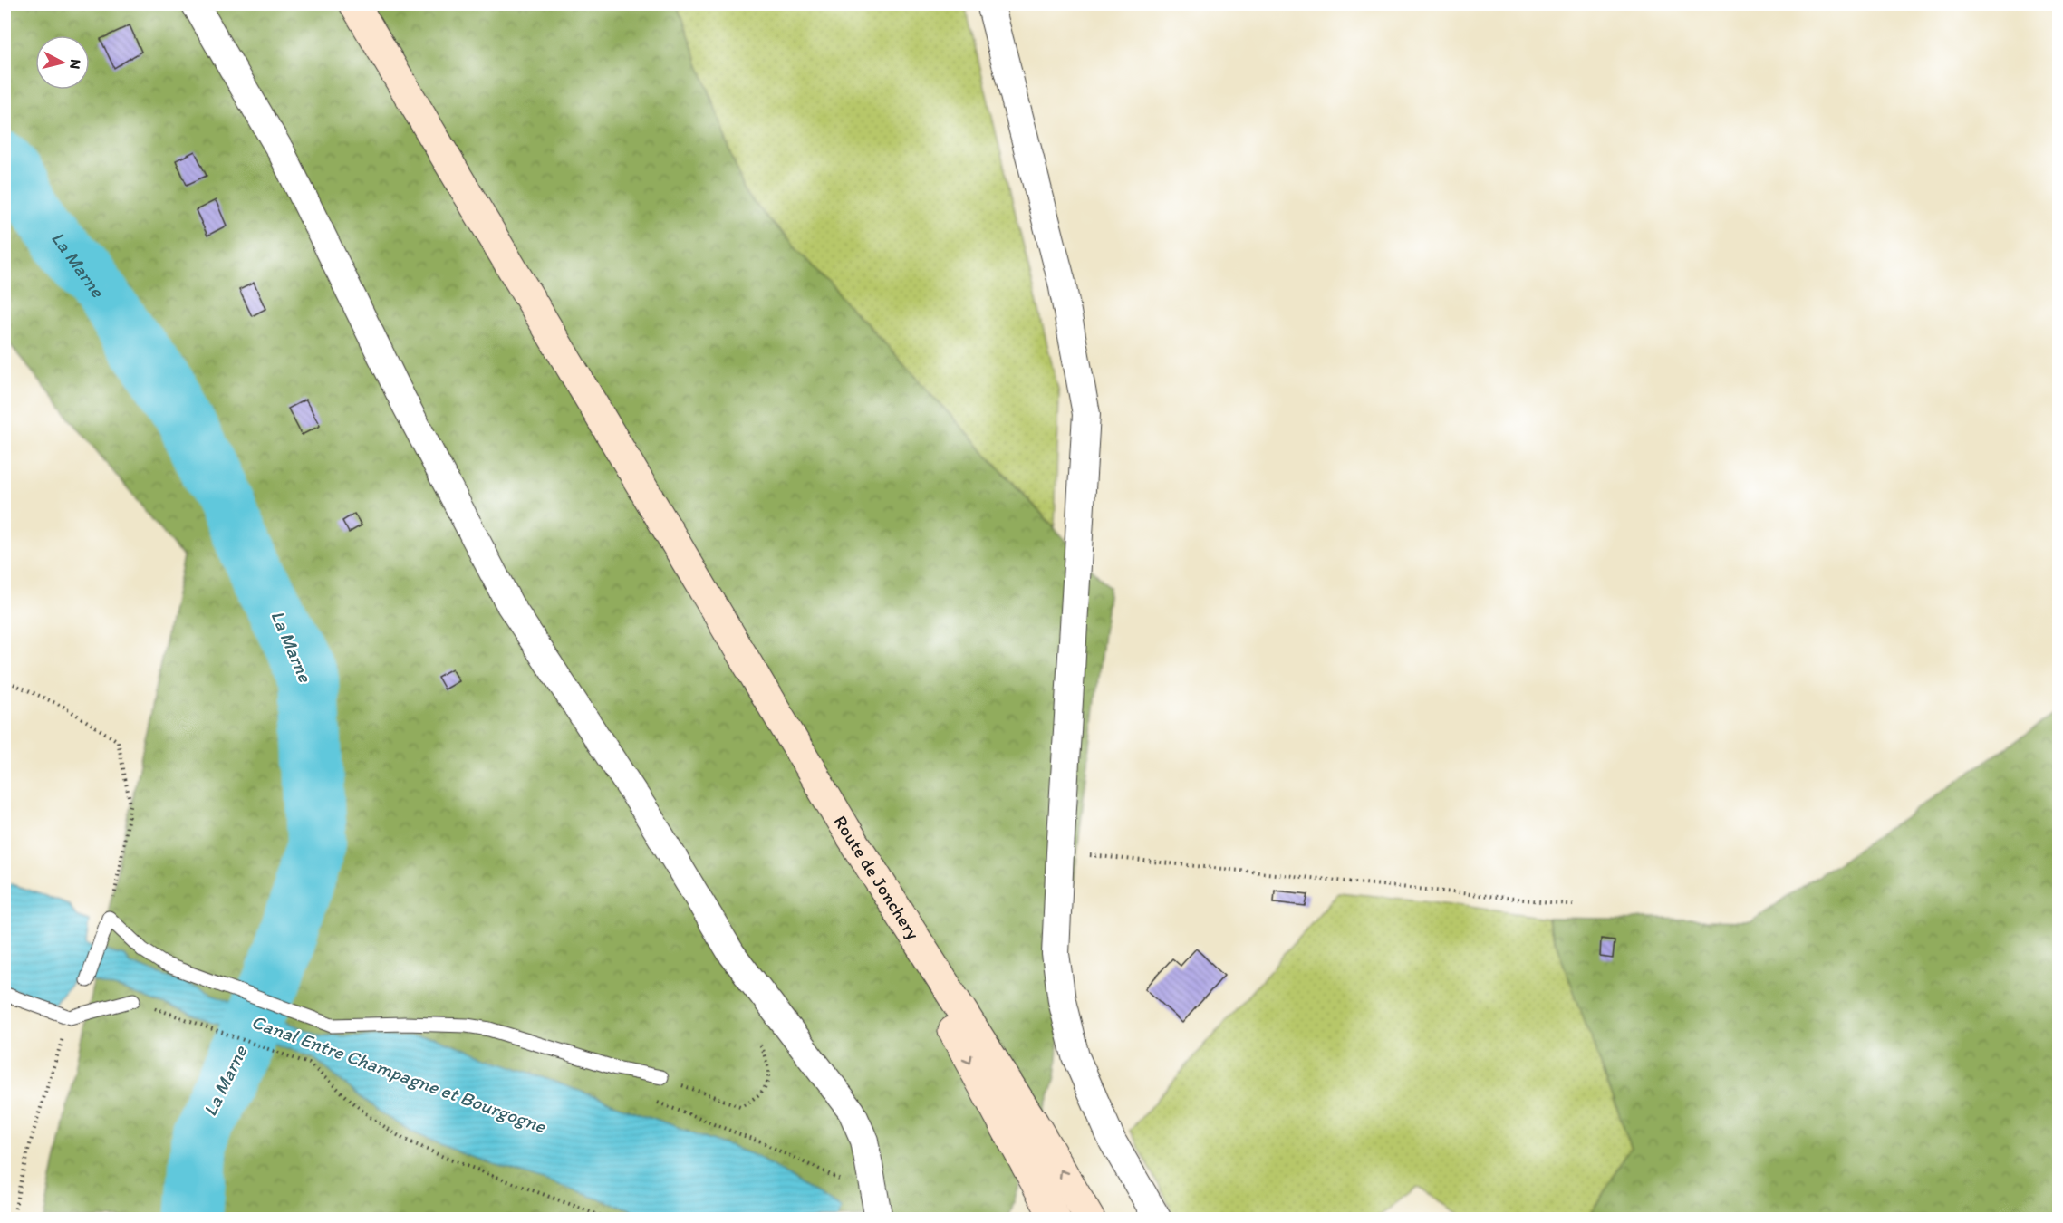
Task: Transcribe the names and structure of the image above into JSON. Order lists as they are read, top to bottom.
{
  "streets": {
    "main road": ["Route de Jonchery"]
  },
  "water": ["La Marne", "Canal Entre Champagne et Bourgogne"],
  "north": "right"
}
